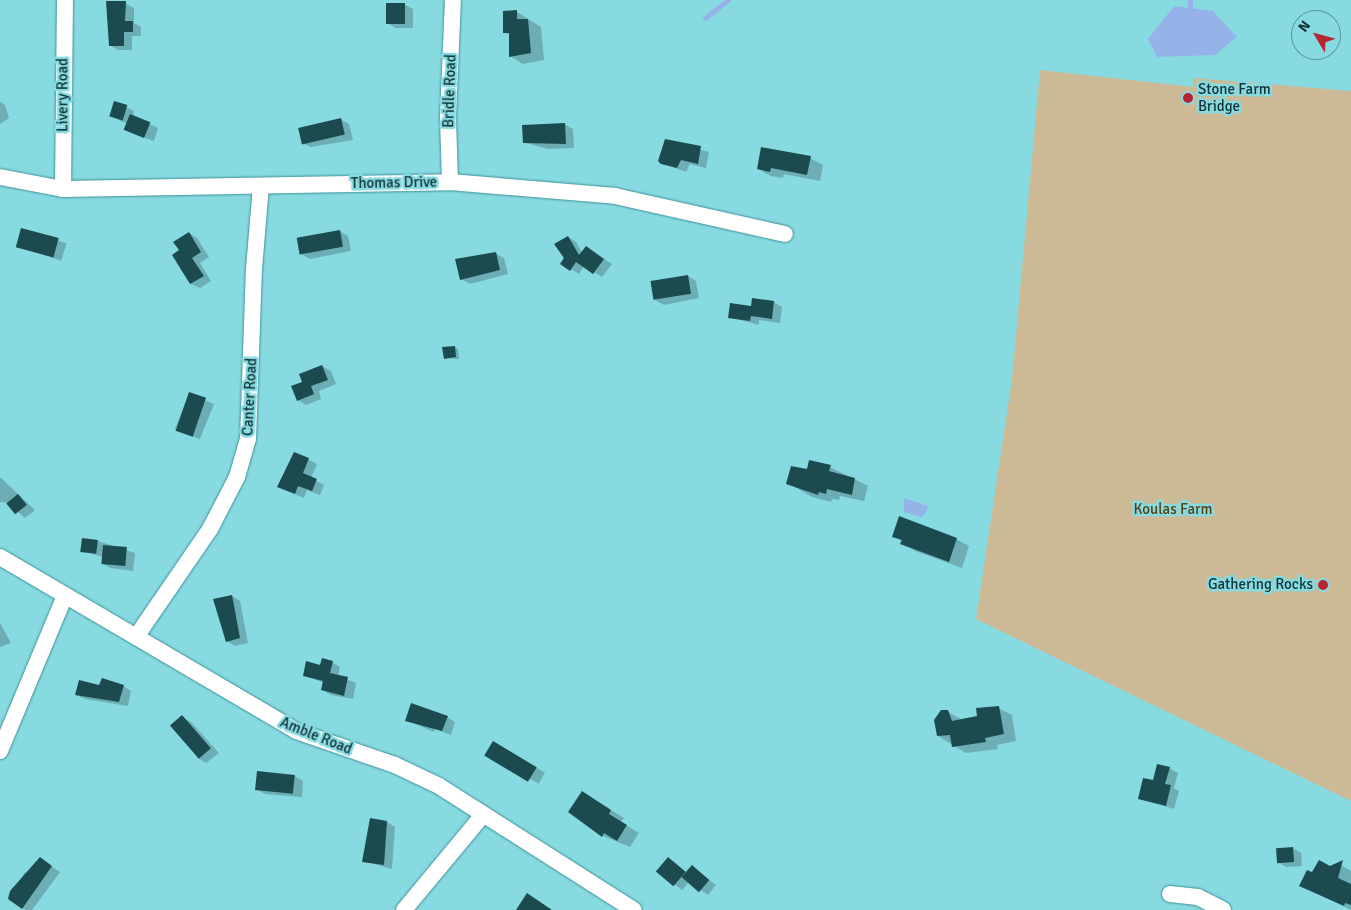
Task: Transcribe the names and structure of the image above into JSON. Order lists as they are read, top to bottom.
{
  "streets": {
    "street": [
      "Bridle Road",
      "Livery Road",
      "Thomas Drive",
      "Canter Road",
      "Amble Road"
    ]
  },
  "crossings": [
    ["Bridle Road", "Thomas Drive"],
    ["Livery Road", "Thomas Drive"],
    ["Thomas Drive", "Canter Road"],
    ["Canter Road", "Amble Road"]
  ],
  "parks": ["Koulas Farm"],
  "places": ["Stone Farm Bridge", "Gathering Rocks"],
  "north": "top left"
}
